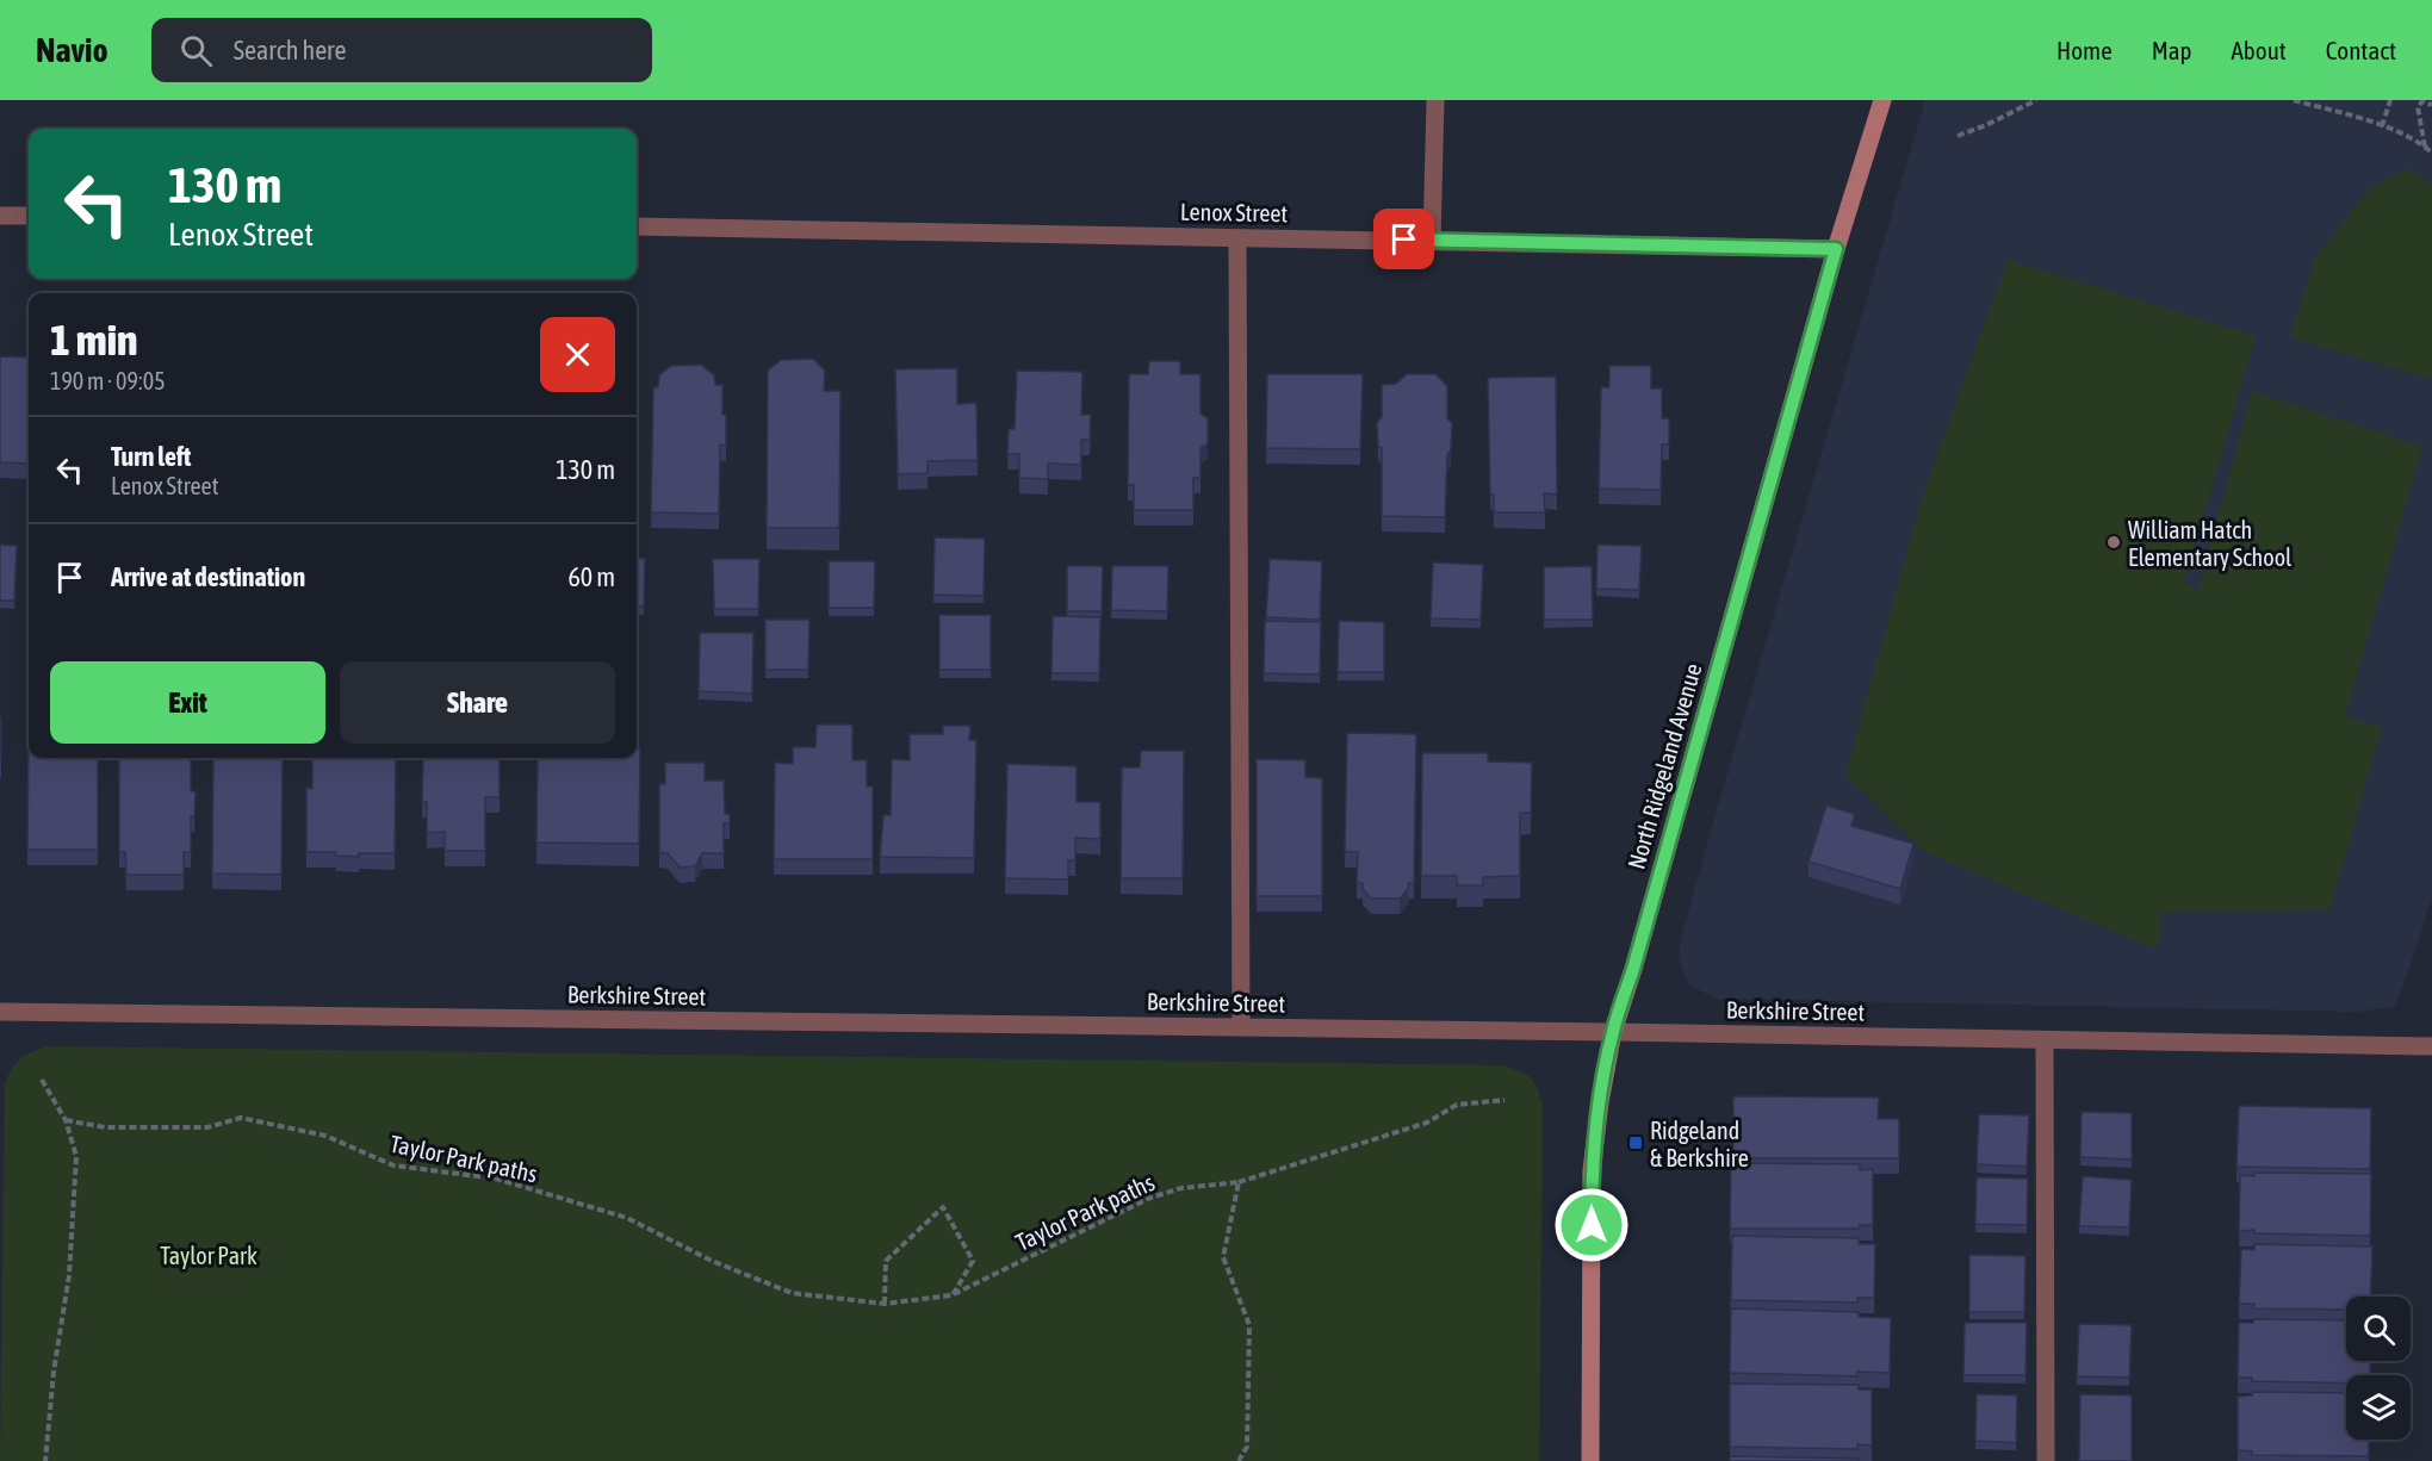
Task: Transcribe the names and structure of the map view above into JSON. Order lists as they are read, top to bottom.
{
  "streets": {
    "street": ["Lenox Street", "North Ridgeland Avenue", "Berkshire Street"],
    "path": ["Taylor Park paths"]
  },
  "crossings": [
    ["Lenox Street", "North Ridgeland Avenue"],
    ["North Ridgeland Avenue", "Berkshire Street"]
  ],
  "parks": ["Taylor Park"],
  "places": {
    "other": ["William Hatch Elementary School"],
    "transit": ["Ridgeland & Berkshire"]
  },
  "page": {
    "header": "Navio",
    "search": "Search here",
    "nav": [
      "Home",
      "Map",
      "About",
      "Contact"
    ],
    "turn": ["130 m", "Lenox Street"],
    "heading": ["1 min", "190 m · 09:05"],
    "list": [
      {
        "name": "Turn left",
        "note": "Lenox Street",
        "value": "130 m"
      },
      {
        "name": "Arrive at destination",
        "value": "60 m"
      }
    ],
    "buttons": ["Exit", "Share"]
  }
}
